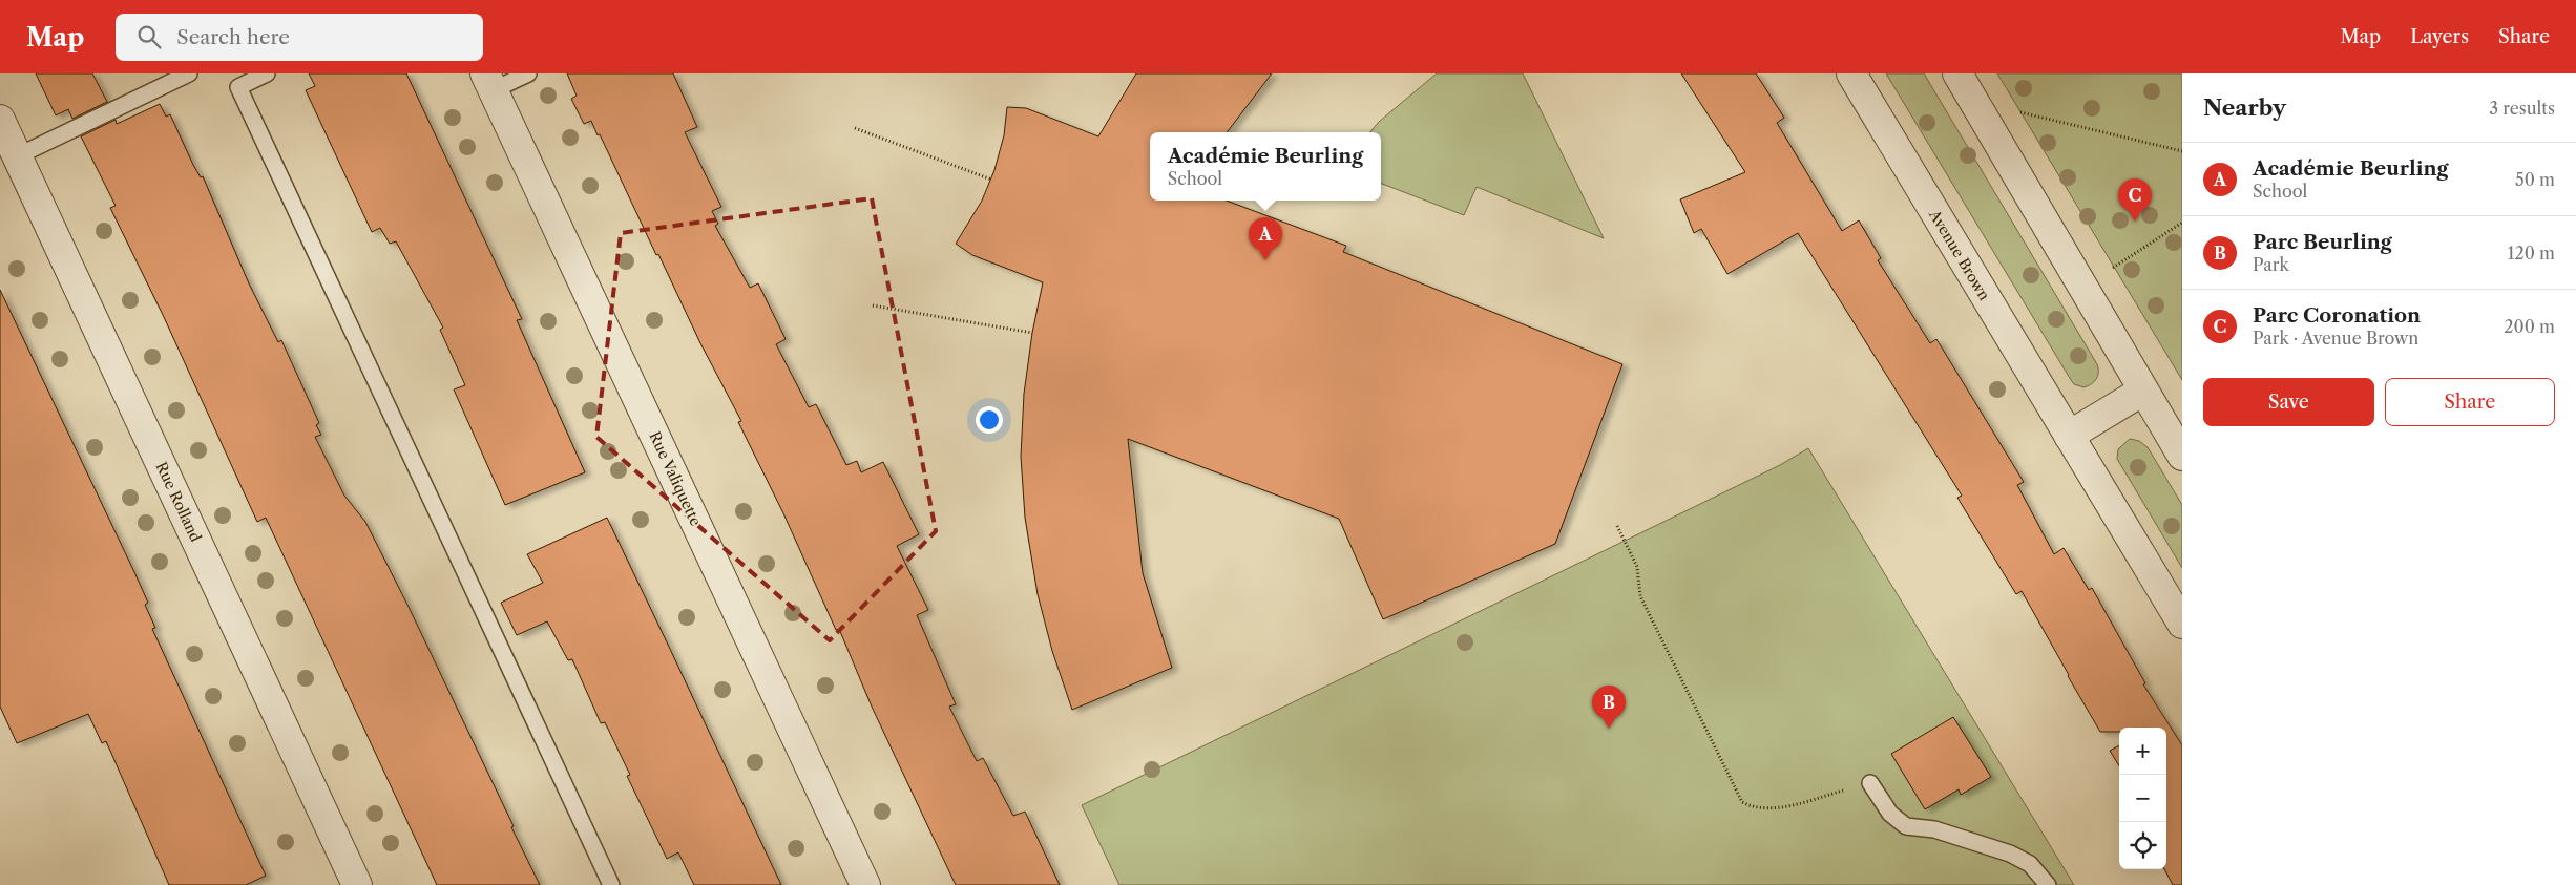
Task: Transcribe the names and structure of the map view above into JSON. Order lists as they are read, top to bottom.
{
  "streets": {
    "street": ["Avenue Brown", "Rue Valiquette", "Rue Rolland"]
  },
  "page": {
    "header": "Map",
    "search": "Search here",
    "nav": ["Map", "Layers", "Share"],
    "heading": ["Nearby", "3 results"],
    "popup": ["Académie Beurling", "School"],
    "list": [
      {
        "mark": "A",
        "name": "Académie Beurling",
        "note": "School",
        "value": "50 m"
      },
      {
        "mark": "B",
        "name": "Parc Beurling",
        "note": "Park",
        "value": "120 m"
      },
      {
        "mark": "C",
        "name": "Parc Coronation",
        "note": "Park · Avenue Brown",
        "value": "200 m"
      }
    ],
    "pins": ["C", "A", "B"],
    "buttons": ["Save", "Share"],
    "map_buttons": ["+", "−"]
  }
}
